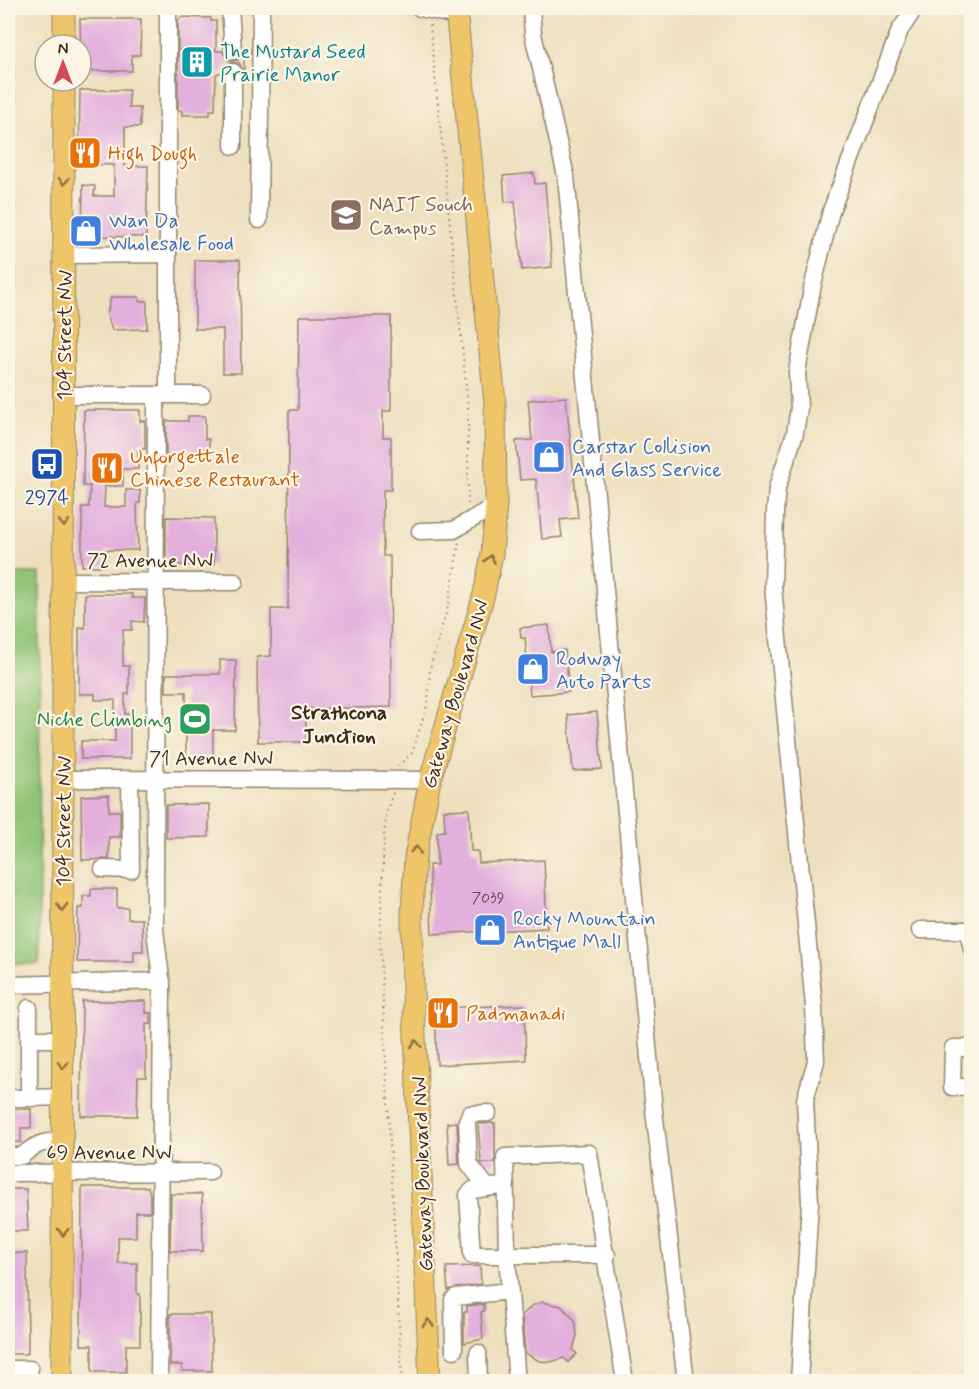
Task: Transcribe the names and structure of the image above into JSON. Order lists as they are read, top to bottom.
{
  "streets": {
    "main road": ["104 Street NW", "Gateway Boulevard NW"],
    "street": ["72 Avenue NW", "71 Avenue NW", "69 Avenue NW"]
  },
  "crossings": [
    ["104 Street NW", "72 Avenue NW"],
    ["104 Street NW", "71 Avenue NW"],
    ["104 Street NW", "69 Avenue NW"],
    ["Gateway Boulevard NW", "71 Avenue NW"]
  ],
  "one_way": ["104 Street NW", "Gateway Boulevard NW"],
  "districts": ["Strathcona Junction"],
  "places": {
    "building": ["The Mustard Seed Prairie Manor"],
    "restaurant": ["High Dough", "Unforgettale Chinese Restaurant", "Padmanadi"],
    "school or university": ["NAIT Souch Campus"],
    "shop": [
      "Wan Da Wholesale Food",
      "Carstar Collision And Glass Service",
      "Rodway Auto Parts",
      "Rocky Mountain Antique Mall"
    ],
    "bus stop": ["2974"],
    "sports": ["Niche Climbing"]
  },
  "house_numbers": ["7039"],
  "north": "top"
}
